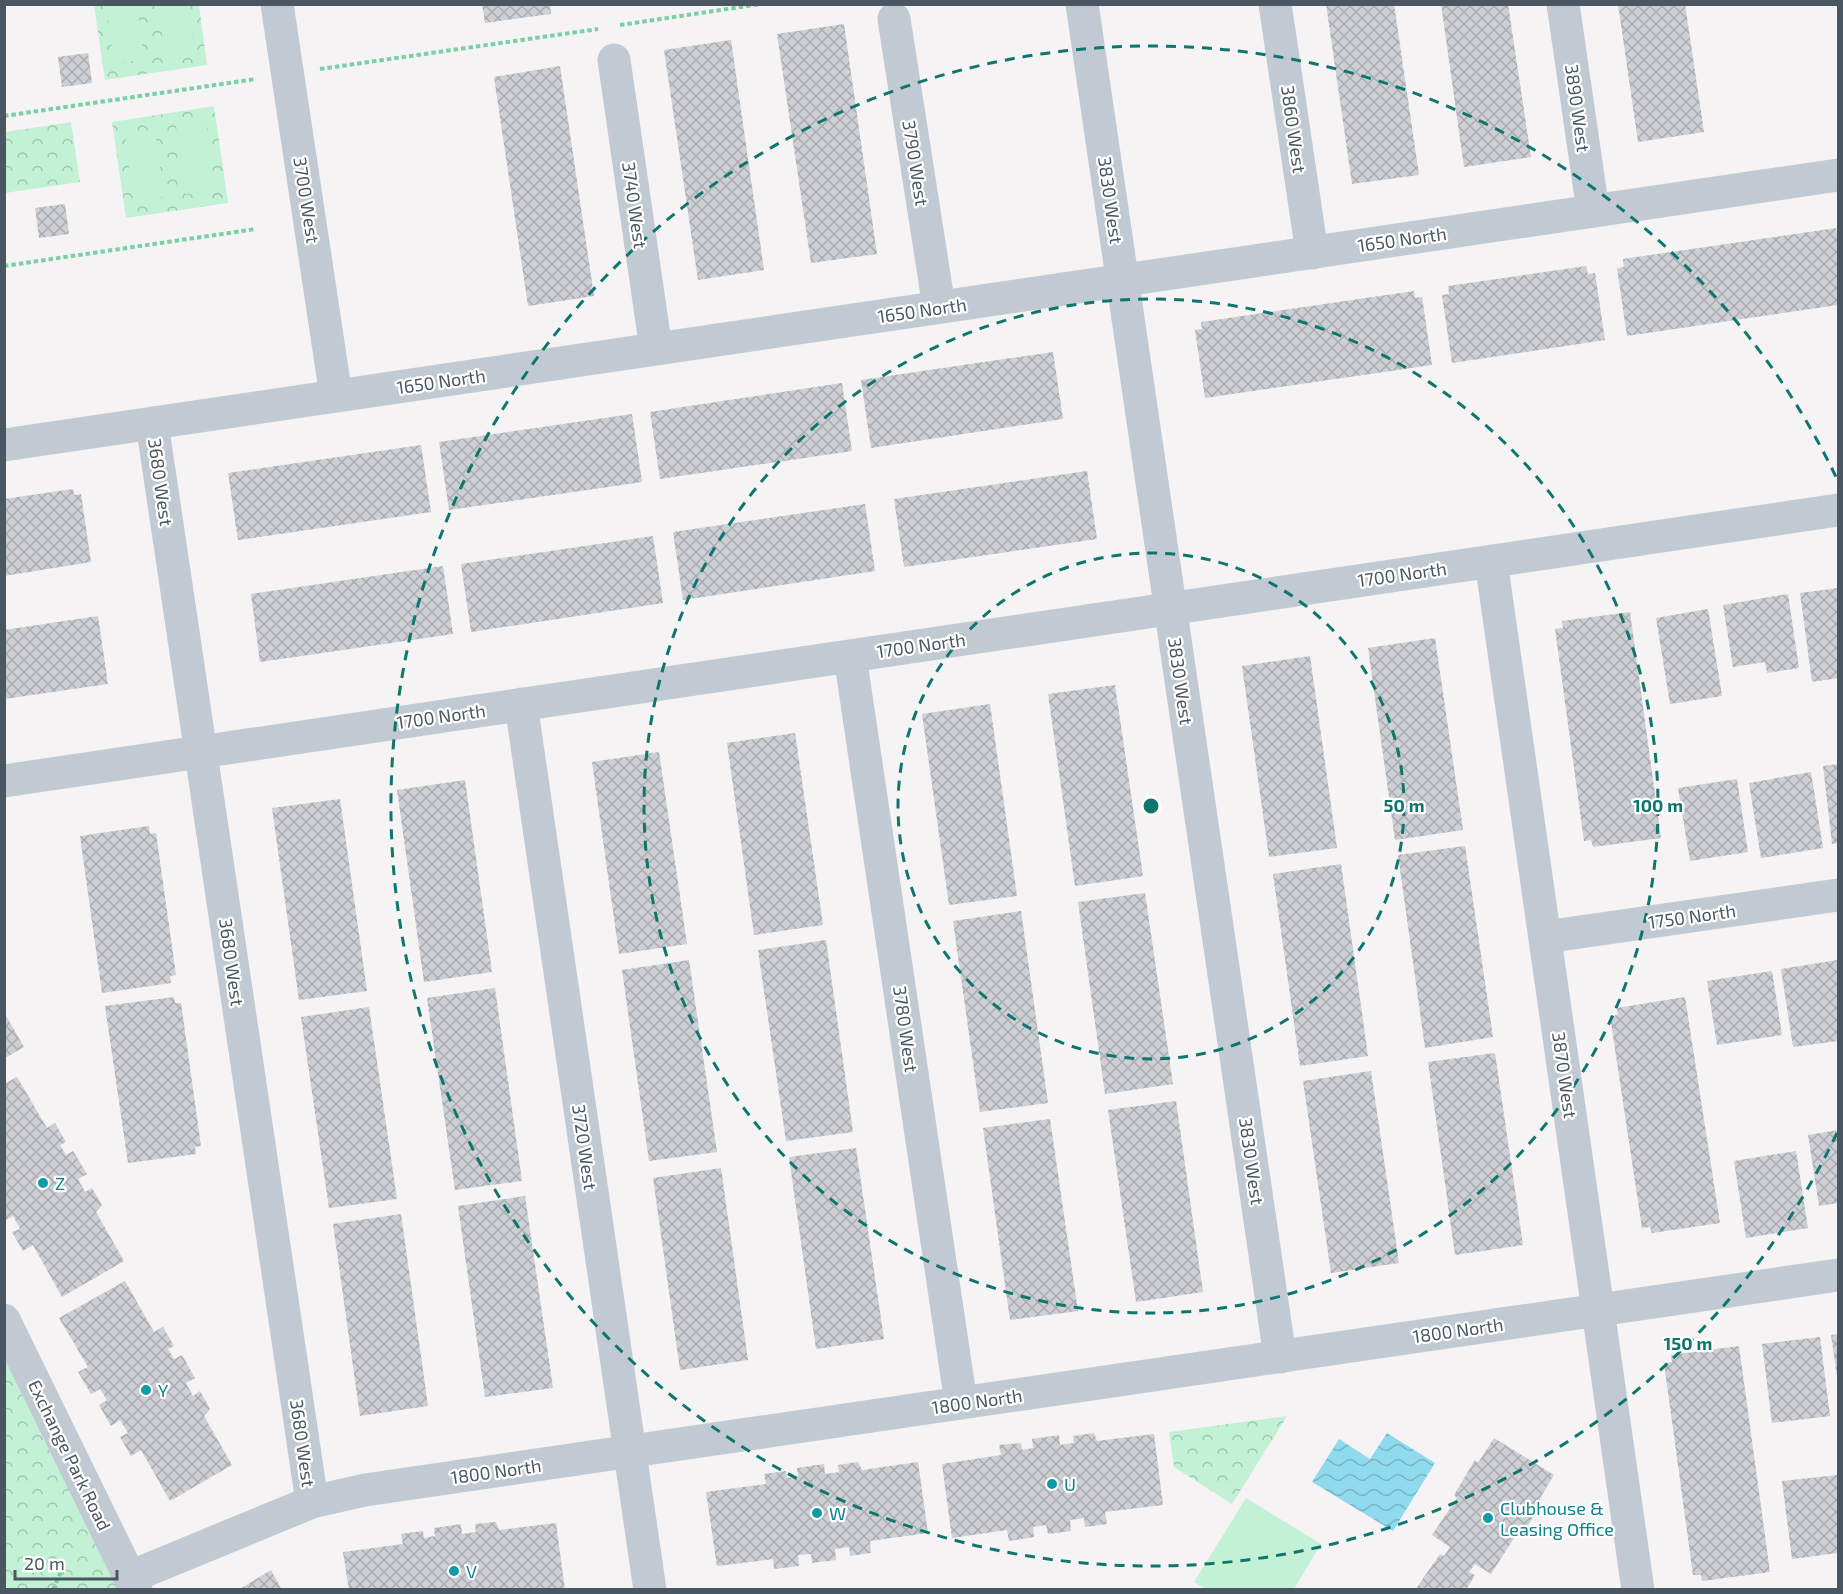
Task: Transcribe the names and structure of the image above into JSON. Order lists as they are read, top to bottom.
{
  "streets": {
    "street": [
      "3890 West",
      "3860 West",
      "3790 West",
      "3700 West",
      "3830 West",
      "3740 West",
      "1650 North",
      "3680 West",
      "1700 North",
      "1750 North",
      "3780 West",
      "3870 West",
      "3720 West",
      "1800 North",
      "Exchange Park Road"
    ]
  },
  "crossings": [
    ["3890 West", "1650 North"],
    ["3860 West", "1650 North"],
    ["3790 West", "1650 North"],
    ["3700 West", "1650 North"],
    ["3830 West", "1650 North"],
    ["3830 West", "1700 North"],
    ["3830 West", "1800 North"],
    ["3740 West", "1650 North"],
    ["1650 North", "3680 West"],
    ["3680 West", "1700 North"],
    ["3680 West", "1800 North"],
    ["1700 North", "3780 West"],
    ["1700 North", "3870 West"],
    ["1700 North", "3720 West"],
    ["1750 North", "3870 West"],
    ["3780 West", "1800 North"],
    ["3870 West", "1800 North"],
    ["3720 West", "1800 North"],
    ["1800 North", "Exchange Park Road"]
  ],
  "places": [
    "Z",
    "Y",
    "U",
    "W",
    "Clubhouse & Leasing Office",
    "V"
  ],
  "scale_bar": "20 m",
  "rings": ["50 m", "100 m", "150 m"]
}
